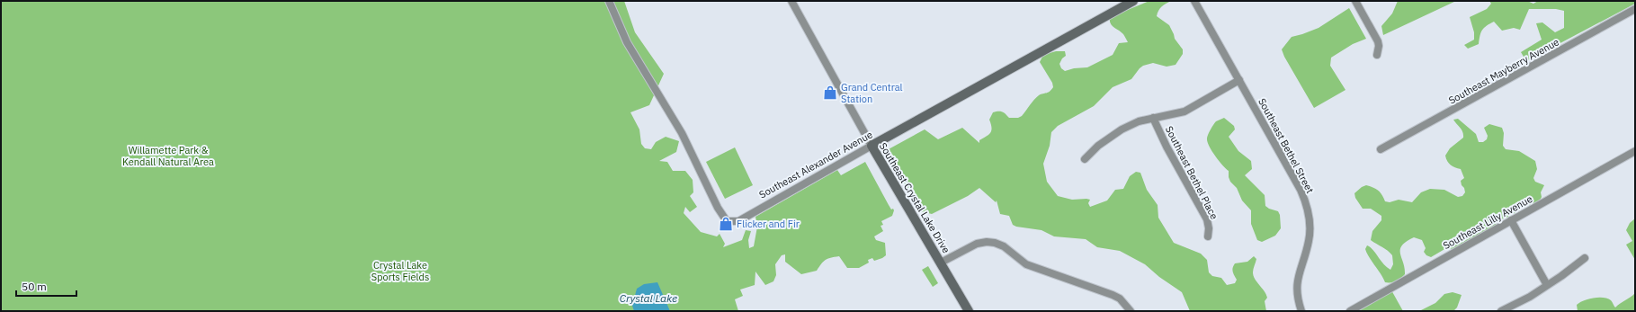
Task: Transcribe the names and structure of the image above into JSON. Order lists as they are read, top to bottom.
{
  "streets": {
    "street": [
      "Southeast Mayberry Avenue",
      "Southeast Bethel Street",
      "Southeast Alexander Avenue",
      "Southeast Bethel Place",
      "Southeast Crystal Lake Drive",
      "Southeast Lilly Avenue"
    ]
  },
  "crossings": [
    ["Southeast Bethel Street", "Southeast Bethel Place"],
    ["Southeast Alexander Avenue", "Southeast Crystal Lake Drive"]
  ],
  "water": ["Crystal Lake"],
  "parks": ["Willamette Park & Kendall Natural Area", "Crystal Lake Sports Fields"],
  "places": {
    "shop": ["Grand Central Station", "Flicker and Fir"]
  },
  "scale_bar": "50 m"
}
